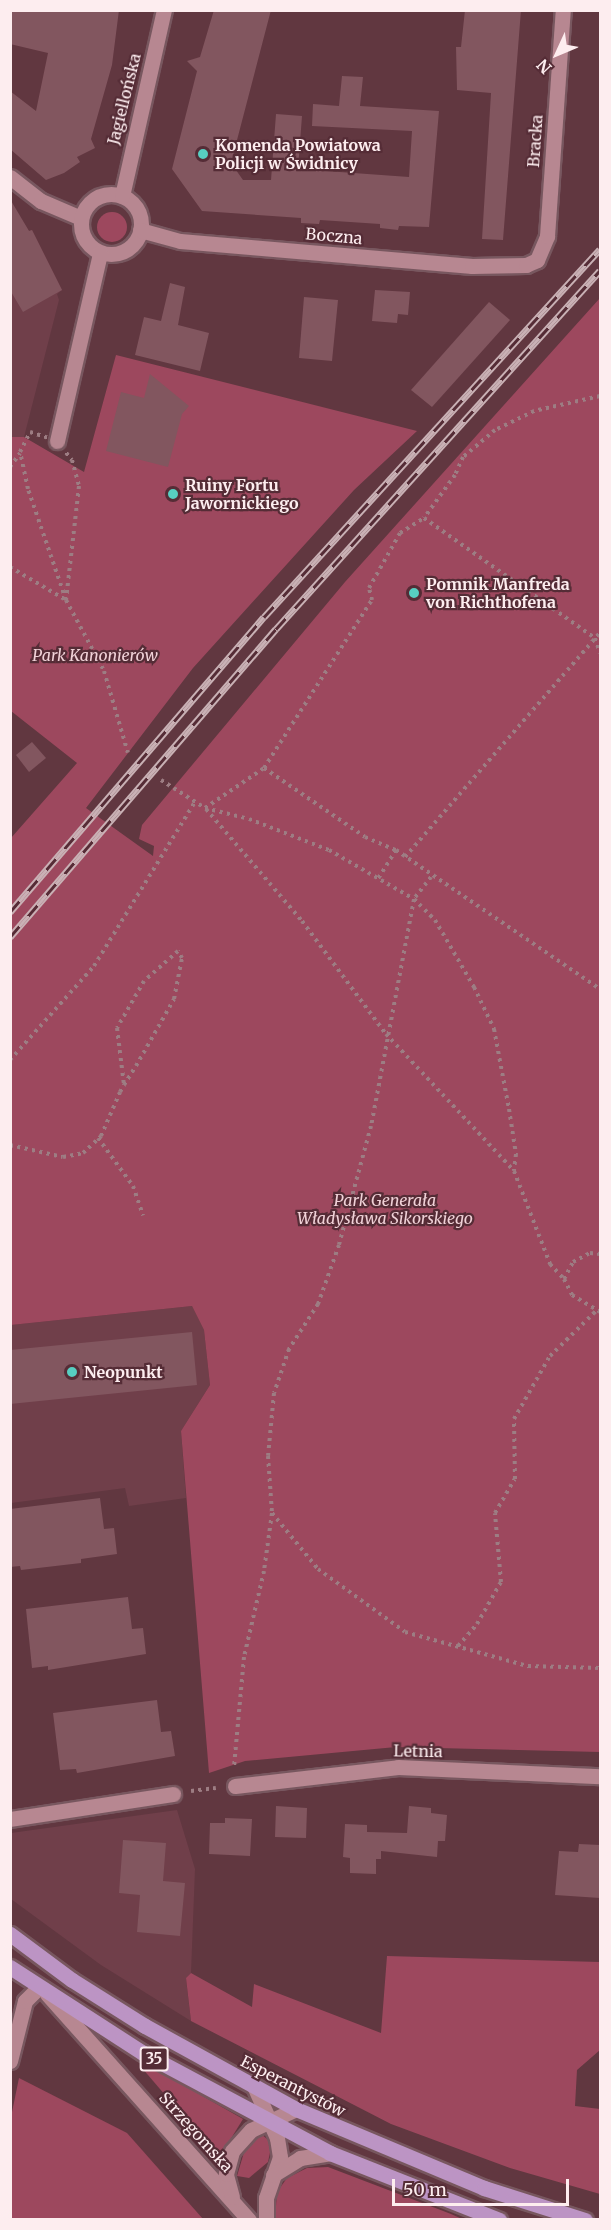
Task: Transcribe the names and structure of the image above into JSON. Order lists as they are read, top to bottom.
{
  "streets": {
    "main road": ["35", "Esperantystów"],
    "street": [
      "Jagiellońska",
      "Bracka",
      "Boczna",
      "Letnia",
      "Strzegomska"
    ]
  },
  "crossings": [
    ["Jagiellońska", "Boczna"],
    ["Bracka", "Boczna"],
    ["35", "Strzegomska"]
  ],
  "parks": ["Park Kanonierów", "Park Generała Władysława Sikorskiego"],
  "places": [
    "Komenda Powiatowa Policji w Świdnicy",
    "Ruiny Fortu Jawornickiego",
    "Pomnik Manfreda von Richthofena",
    "Neopunkt"
  ],
  "scale_bar": "50 m",
  "north": "bottom left"
}
